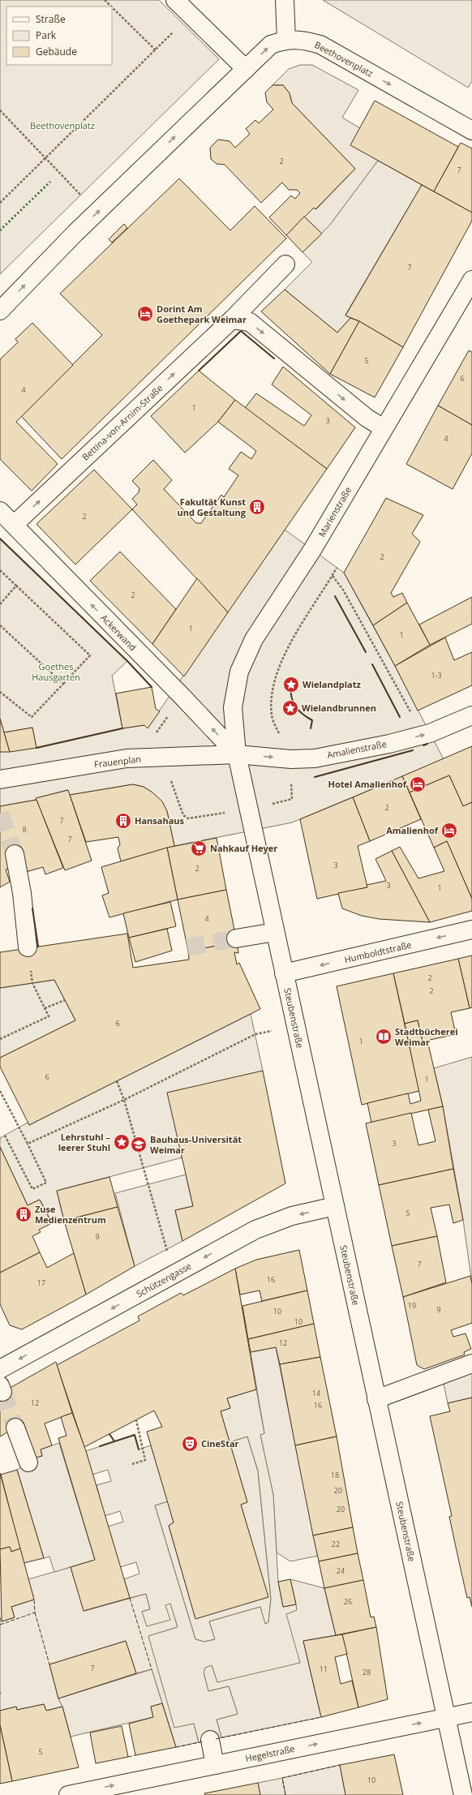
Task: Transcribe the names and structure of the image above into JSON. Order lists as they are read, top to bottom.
{
  "streets": {
    "street": [
      "Beethovenplatz",
      "Bettina-von-Arnim-Straße",
      "Marienstraße",
      "Ackerwand",
      "Amalienstraße",
      "Frauenplan",
      "Humboldtstraße",
      "Steubenstraße",
      "Schützengasse",
      "Hegelstraße"
    ]
  },
  "crossings": [
    ["Bettina-von-Arnim-Straße", "Ackerwand"],
    ["Marienstraße", "Ackerwand"],
    ["Marienstraße", "Amalienstraße"],
    ["Marienstraße", "Frauenplan"],
    ["Marienstraße", "Steubenstraße"],
    ["Ackerwand", "Amalienstraße"],
    ["Ackerwand", "Frauenplan"],
    ["Ackerwand", "Steubenstraße"],
    ["Amalienstraße", "Frauenplan"],
    ["Amalienstraße", "Steubenstraße"],
    ["Frauenplan", "Steubenstraße"],
    ["Humboldtstraße", "Steubenstraße"],
    ["Steubenstraße", "Schützengasse"],
    ["Steubenstraße", "Hegelstraße"]
  ],
  "one_way": [
    "Beethovenplatz",
    "Bettina-von-Arnim-Straße",
    "Ackerwand",
    "Amalienstraße",
    "Humboldtstraße",
    "Schützengasse",
    "Hegelstraße"
  ],
  "parks": ["Beethovenplatz", "Goethes Hausgarten"],
  "places": {
    "hotel": ["Dorint Am Goethepark Weimar", "Hotel Amalienhof", "Amalienhof"],
    "building": ["Fakultät Kunst und Gestaltung", "Hansahaus", "Zuse Medienzentrum"],
    "place": ["Wielandplatz", "Wielandbrunnen", "Lehrstuhl – leerer Stuhl"],
    "supermarket": ["Nahkauf Heyer"],
    "library": ["Stadtbücherei Weimar"],
    "school or university": ["Bauhaus-Universität Weimar"],
    "theatre": ["CineStar"]
  },
  "house_numbers": [
    "2",
    "7",
    "7",
    "5",
    "6",
    "4",
    "1",
    "3",
    "4",
    "2",
    "2",
    "2",
    "1",
    "1",
    "1-3",
    "2",
    "7",
    "8",
    "7",
    "3",
    "2",
    "3",
    "1",
    "4",
    "2",
    "2",
    "6",
    "1",
    "6",
    "1",
    "3",
    "5",
    "9",
    "7",
    "16",
    "17",
    "19",
    "9",
    "10",
    "10",
    "12",
    "14",
    "12",
    "16",
    "18",
    "20",
    "20",
    "22",
    "24",
    "26",
    "7",
    "11",
    "28",
    "5",
    "10"
  ],
  "legend": ["Straße", "Park", "Gebäude"]
}
